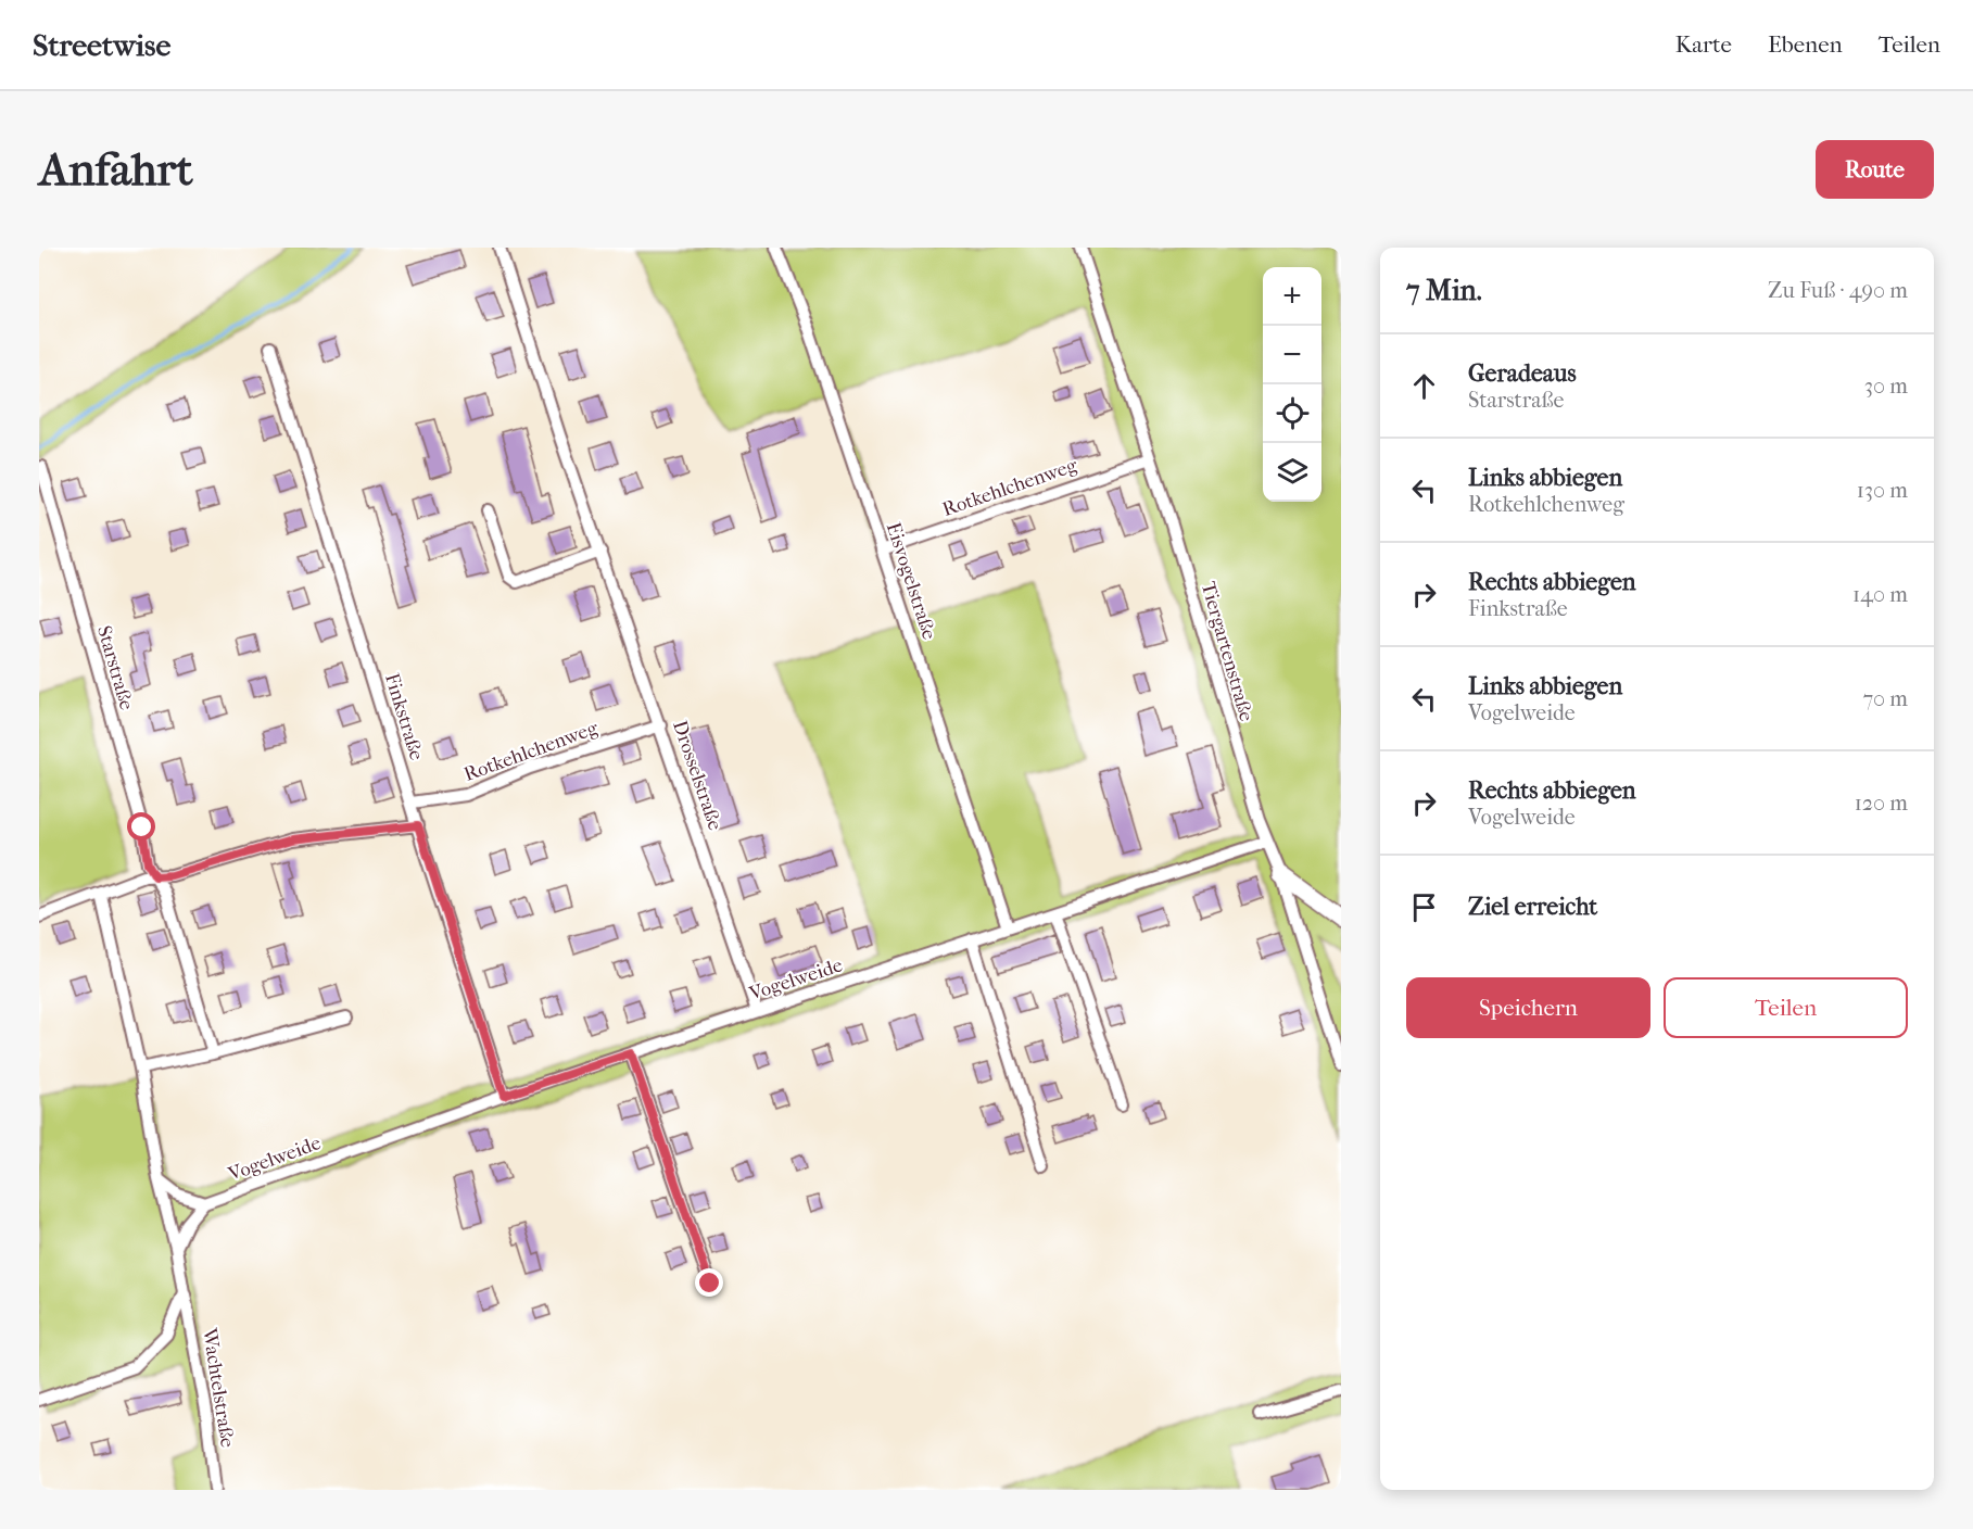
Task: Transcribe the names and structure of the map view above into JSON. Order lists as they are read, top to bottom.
{
  "streets": {
    "street": [
      "Rotkehlchenweg",
      "Eisvogelstraße",
      "Tiergartenstraße",
      "Starstraße",
      "Finkstraße",
      "Drosselstraße",
      "Vogelweide",
      "Wachtelstraße"
    ]
  },
  "crossings": [
    ["Rotkehlchenweg", "Eisvogelstraße"],
    ["Rotkehlchenweg", "Tiergartenstraße"],
    ["Rotkehlchenweg", "Finkstraße"],
    ["Rotkehlchenweg", "Drosselstraße"],
    ["Eisvogelstraße", "Vogelweide"],
    ["Tiergartenstraße", "Vogelweide"],
    ["Finkstraße", "Vogelweide"],
    ["Drosselstraße", "Vogelweide"]
  ],
  "page": {
    "header": "Streetwise",
    "nav": ["Karte", "Ebenen", "Teilen"],
    "buttons": [
      "Route",
      ["Speichern", "Teilen"]
    ],
    "title": "Anfahrt",
    "heading": ["7 Min.", "Zu Fuß · 490 m"],
    "map_buttons": ["+", "−"],
    "list": [
      ["Geradeaus", "Starstraße", "30 m"],
      ["Links abbiegen", "Rotkehlchenweg", "130 m"],
      ["Rechts abbiegen", "Finkstraße", "140 m"],
      ["Links abbiegen", "Vogelweide", "70 m"],
      ["Rechts abbiegen", "Vogelweide", "120 m"],
      "Ziel erreicht"
    ]
  }
}
